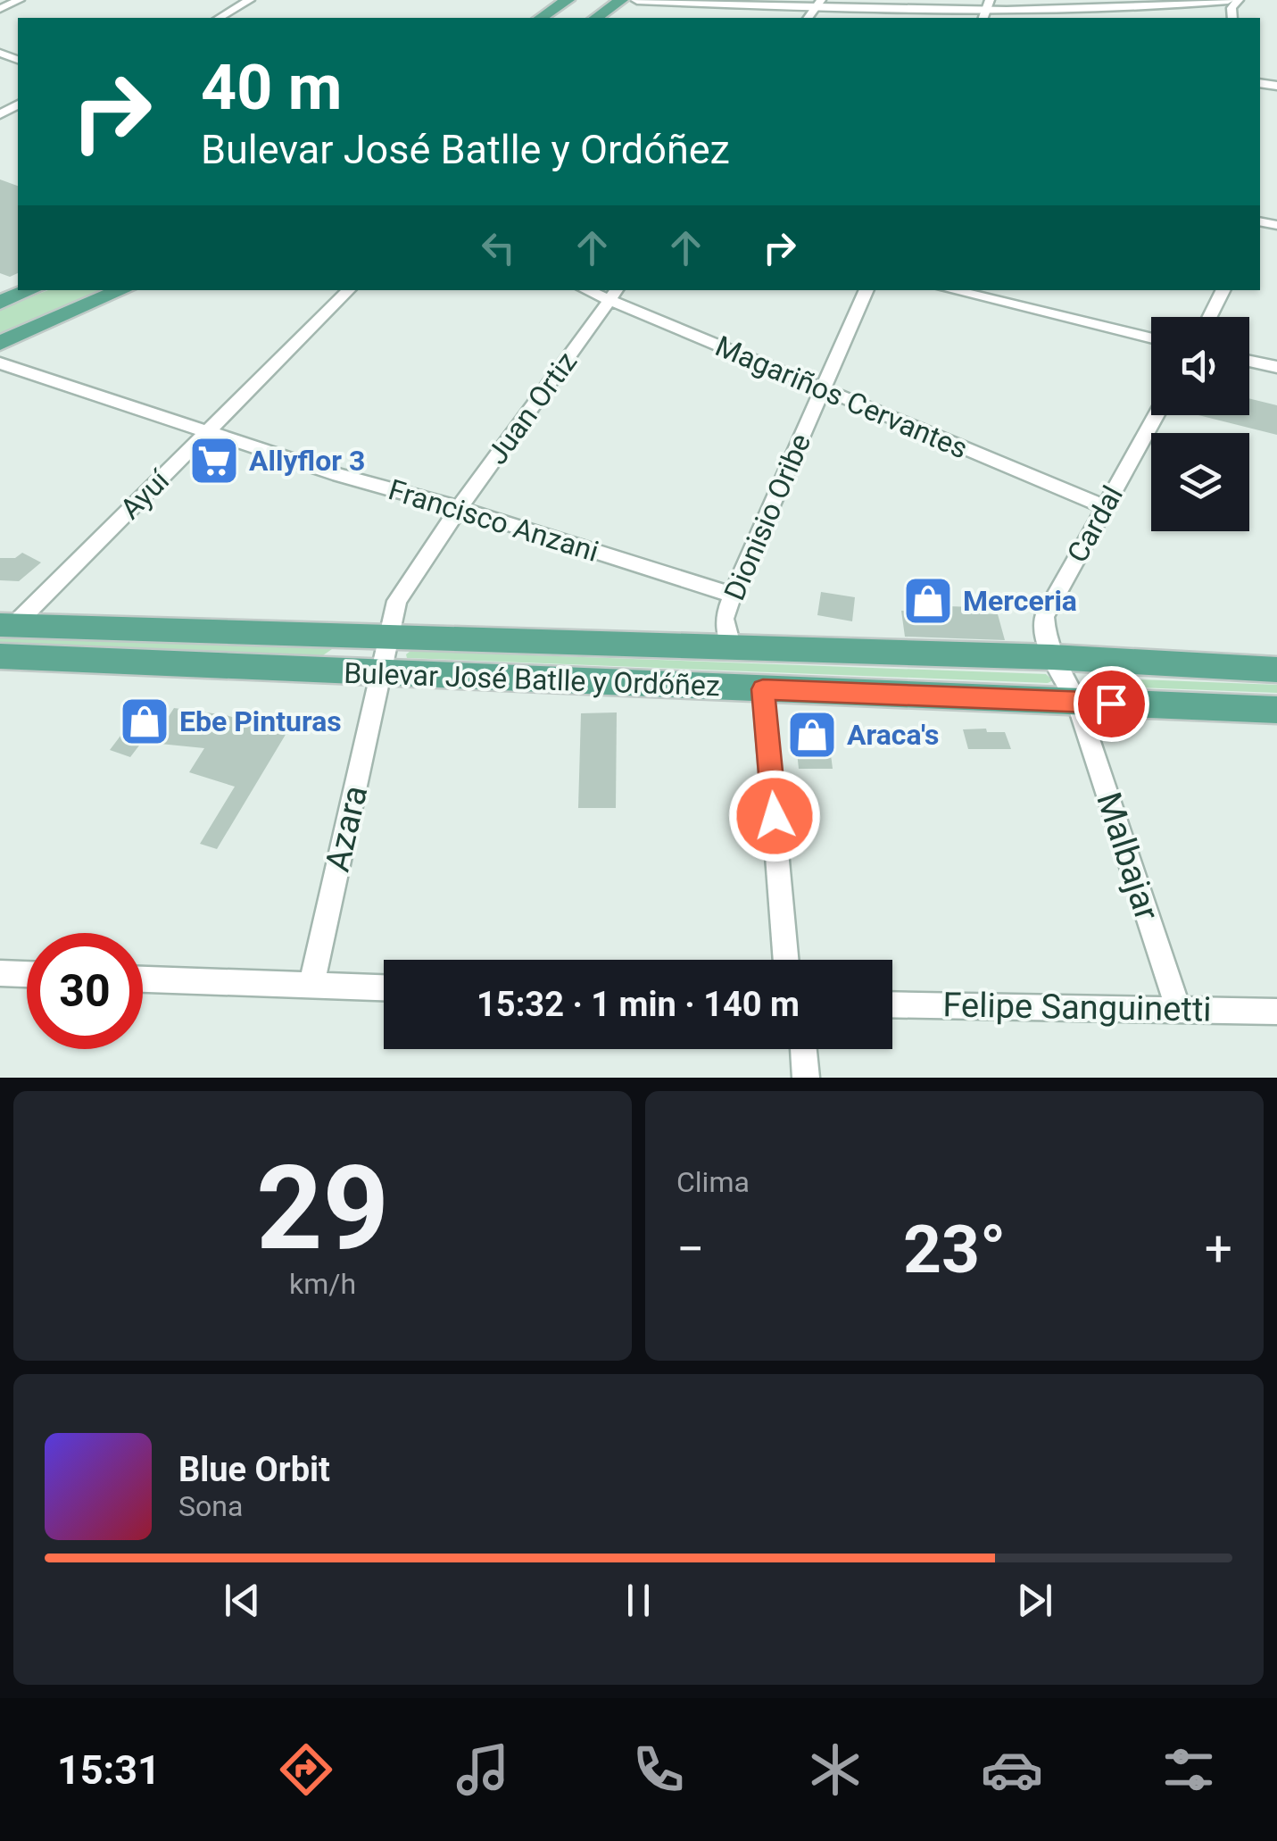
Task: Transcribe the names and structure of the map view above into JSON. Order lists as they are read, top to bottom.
{
  "streets": {
    "main road": ["Bulevar José Batlle y Ordóñez"],
    "street": [
      "Magariños Cervantes",
      "Juan Ortiz",
      "Ayuí",
      "Dionisio Oribe",
      "Francisco Anzani",
      "Cardal",
      "Azara",
      "Malbajar",
      "Felipe Sanguinetti"
    ]
  },
  "crossings": [
    ["Magariños Cervantes", "Juan Ortiz"],
    ["Magariños Cervantes", "Dionisio Oribe"],
    ["Magariños Cervantes", "Cardal"],
    ["Juan Ortiz", "Francisco Anzani"],
    ["Juan Ortiz", "Bulevar José Batlle y Ordóñez"],
    ["Juan Ortiz", "Azara"],
    ["Ayuí", "Francisco Anzani"],
    ["Ayuí", "Bulevar José Batlle y Ordóñez"],
    ["Dionisio Oribe", "Francisco Anzani"],
    ["Dionisio Oribe", "Bulevar José Batlle y Ordóñez"],
    ["Cardal", "Bulevar José Batlle y Ordóñez"],
    ["Cardal", "Malbajar"],
    ["Bulevar José Batlle y Ordóñez", "Azara"],
    ["Bulevar José Batlle y Ordóñez", "Malbajar"],
    ["Malbajar", "Felipe Sanguinetti"]
  ],
  "places": {
    "supermarket": ["Allyflor 3"],
    "shop": ["Merceria", "Ebe Pinturas", "Araca's"]
  },
  "page": {
    "turn": ["40 m", "Bulevar José Batlle y Ordóñez"],
    "limit": "30",
    "trip": "15:32 · 1 min · 140 m",
    "tile": [
      ["29", "km/h"],
      "Clima"
    ],
    "heat": ["−", "23°", "+"],
    "song": ["Blue Orbit", "Sona"],
    "tabs": "15:31"
  }
}
